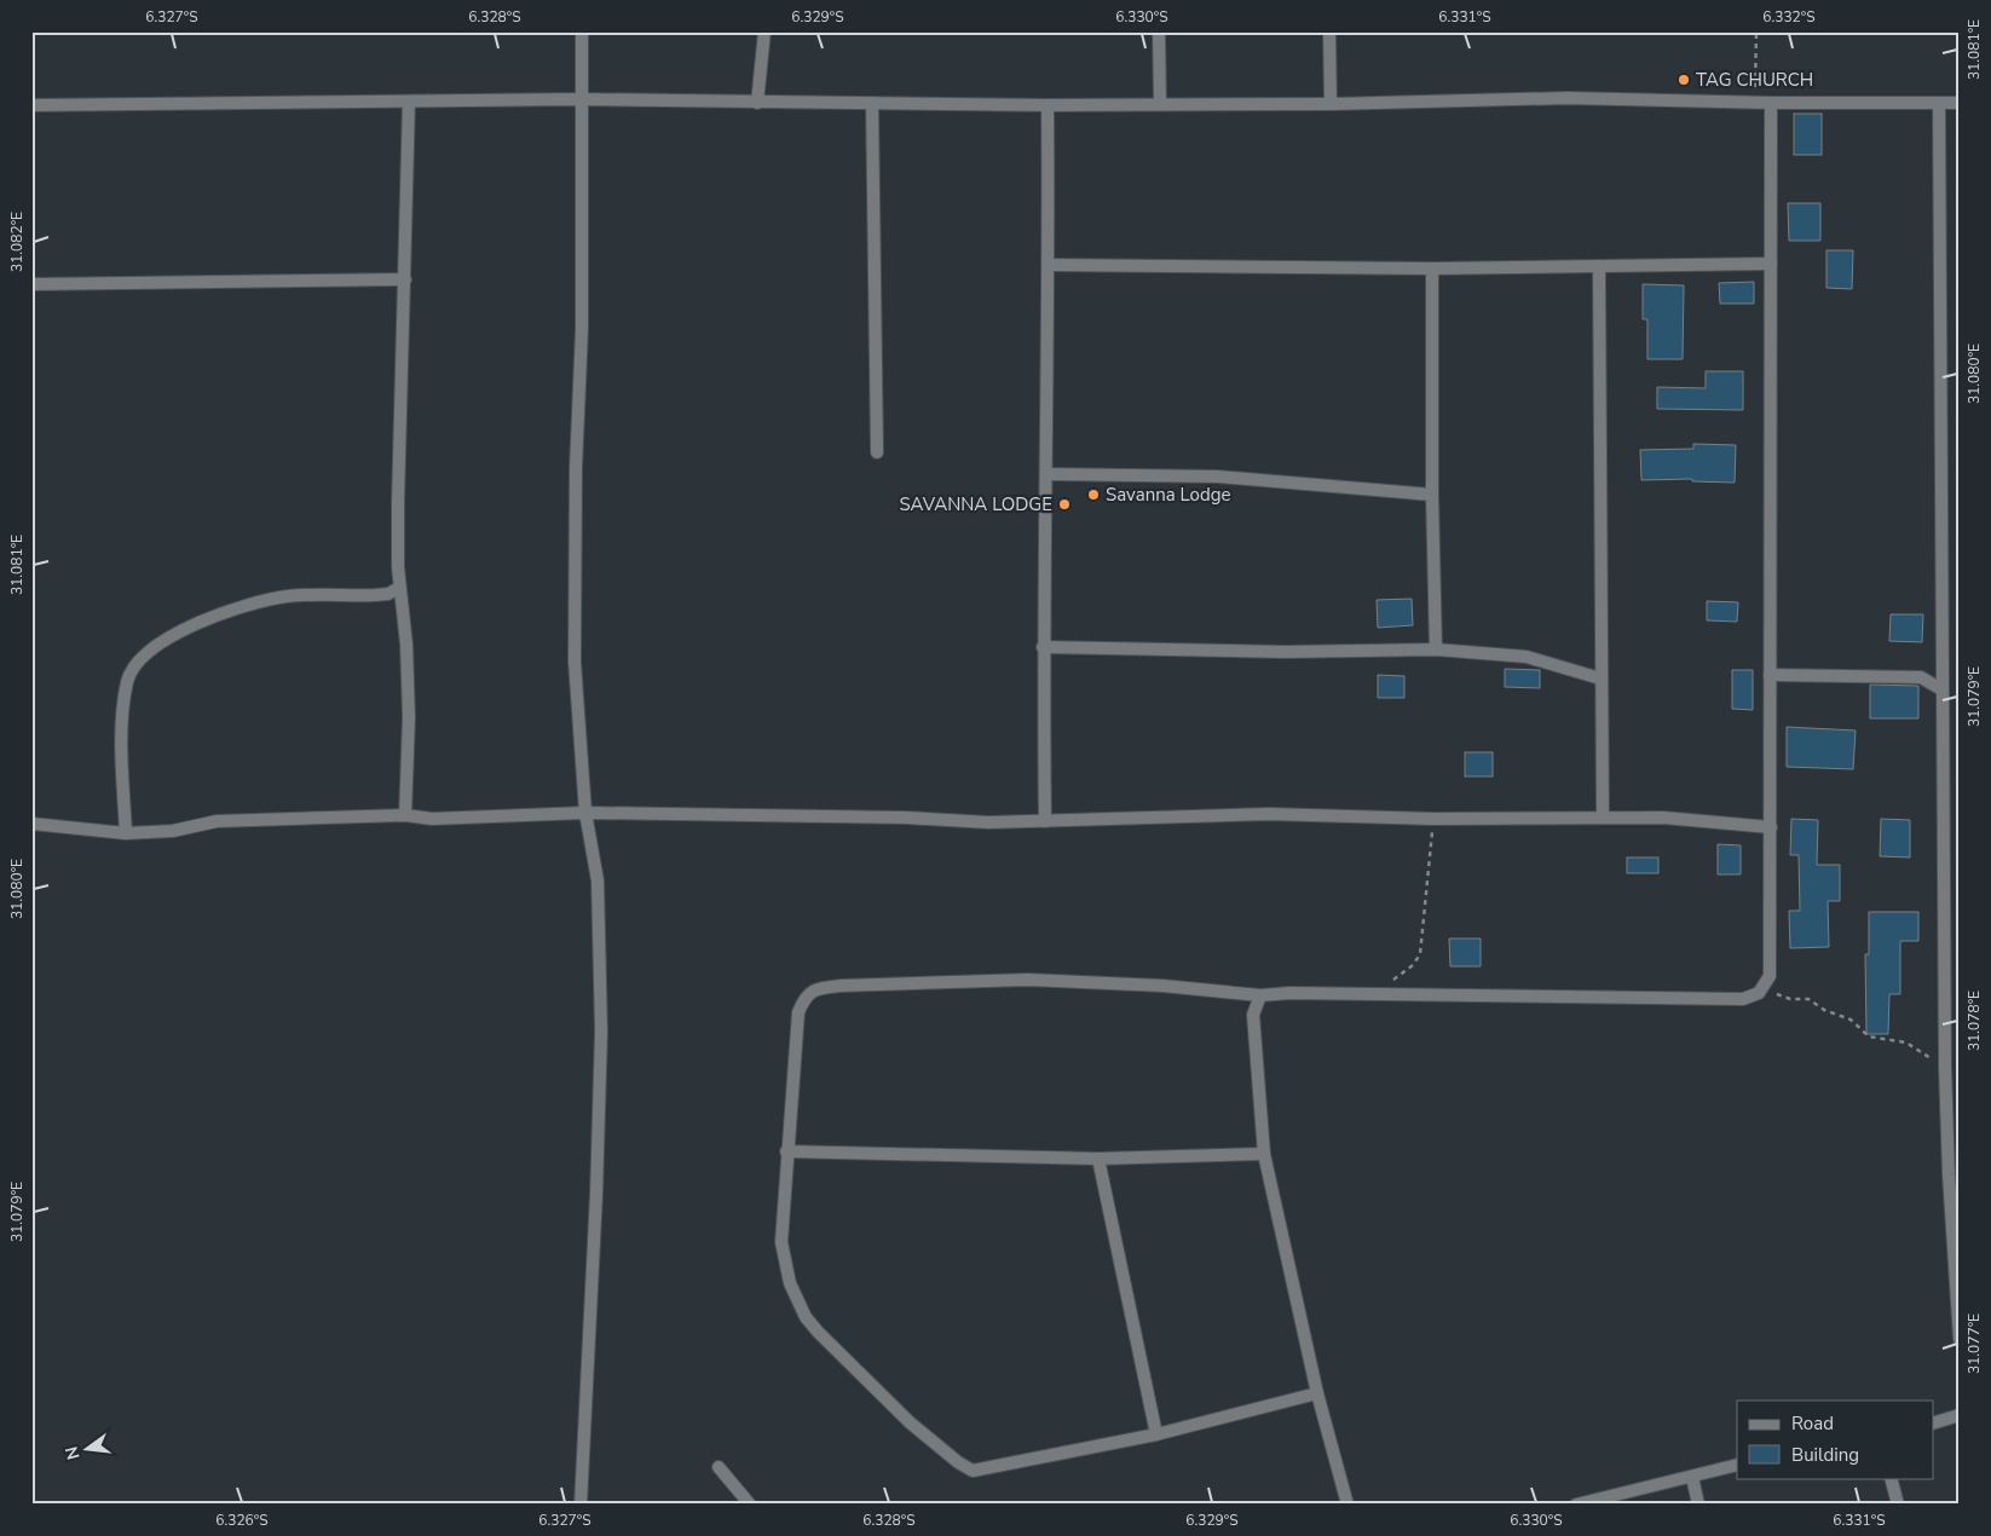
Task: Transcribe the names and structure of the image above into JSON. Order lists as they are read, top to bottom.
{
  "places": ["TAG CHURCH", "Savanna Lodge", "SAVANNA LODGE"],
  "legend": ["Road", "Building"],
  "north": "left",
  "coordinates": [
    "6.327°S",
    "6.328°S",
    "6.329°S",
    "6.330°S",
    "6.331°S",
    "6.332°S",
    "31.081°E",
    "31.082°E",
    "31.080°E",
    "31.079°E",
    "31.078°E",
    "31.077°E",
    "6.326°S"
  ]
}
